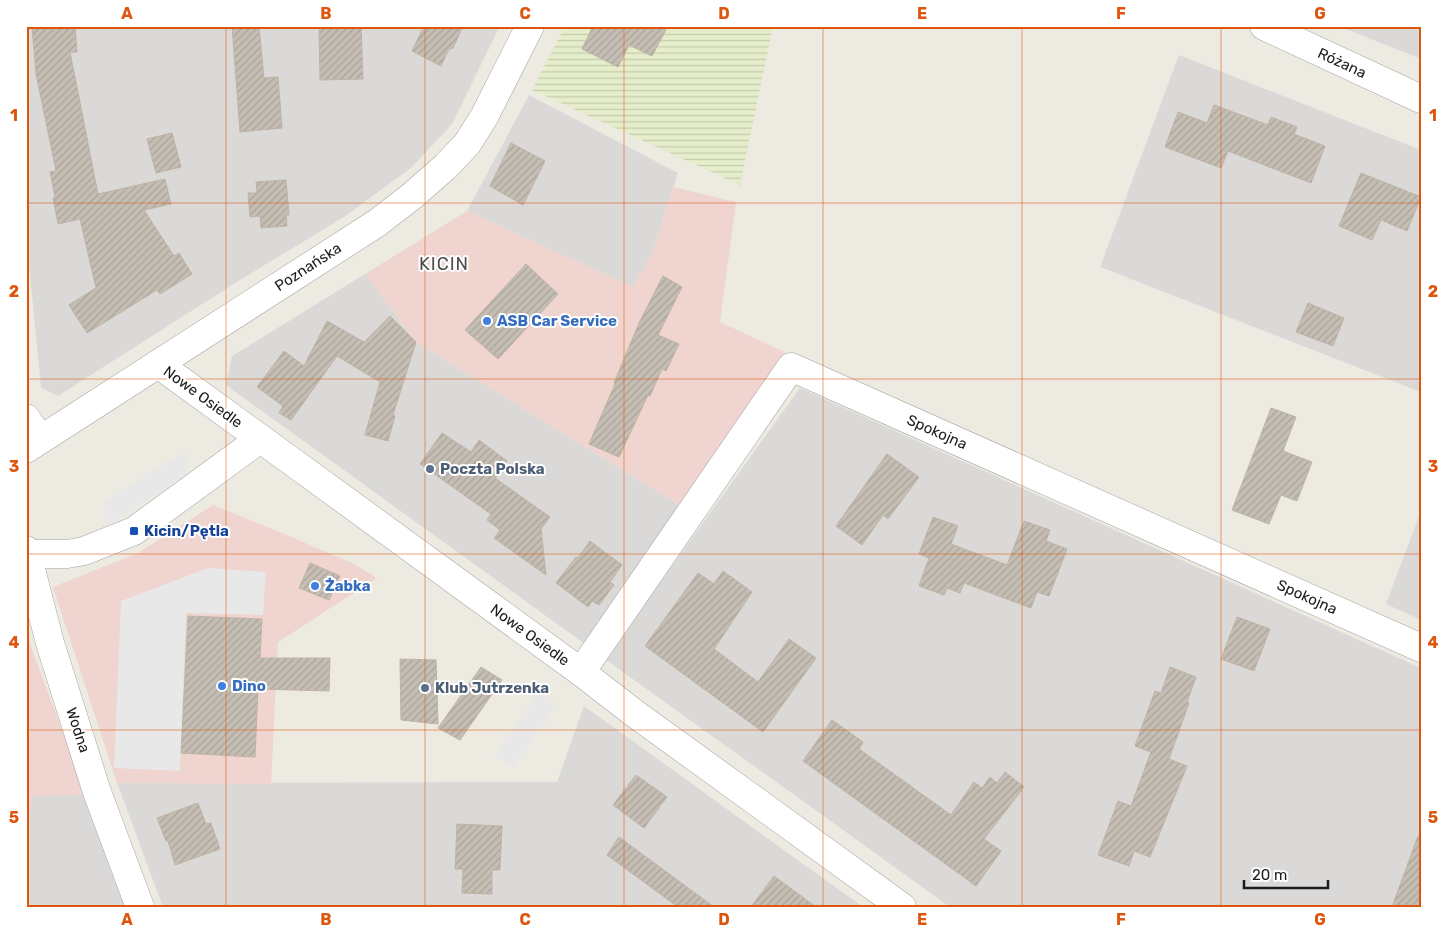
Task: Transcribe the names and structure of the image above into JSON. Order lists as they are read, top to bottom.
{
  "streets": {
    "street": [
      "Różana",
      "Poznańska",
      "Nowe Osiedle",
      "Spokojna",
      "Wodna"
    ]
  },
  "crossings": [
    ["Poznańska", "Nowe Osiedle"],
    ["Nowe Osiedle", "Spokojna"]
  ],
  "districts": ["KICIN"],
  "places": {
    "other": [
      "ASB Car Service",
      "Poczta Polska",
      "Żabka",
      "Dino",
      "Klub Jutrzenka"
    ],
    "transit": ["Kicin/Pętla"]
  },
  "scale_bar": "20 m",
  "grid": {
    "columns": [
      "A",
      "B",
      "C",
      "D",
      "E",
      "F",
      "G"
    ],
    "rows": [
      "1",
      "2",
      "3",
      "4",
      "5"
    ]
  }
}
